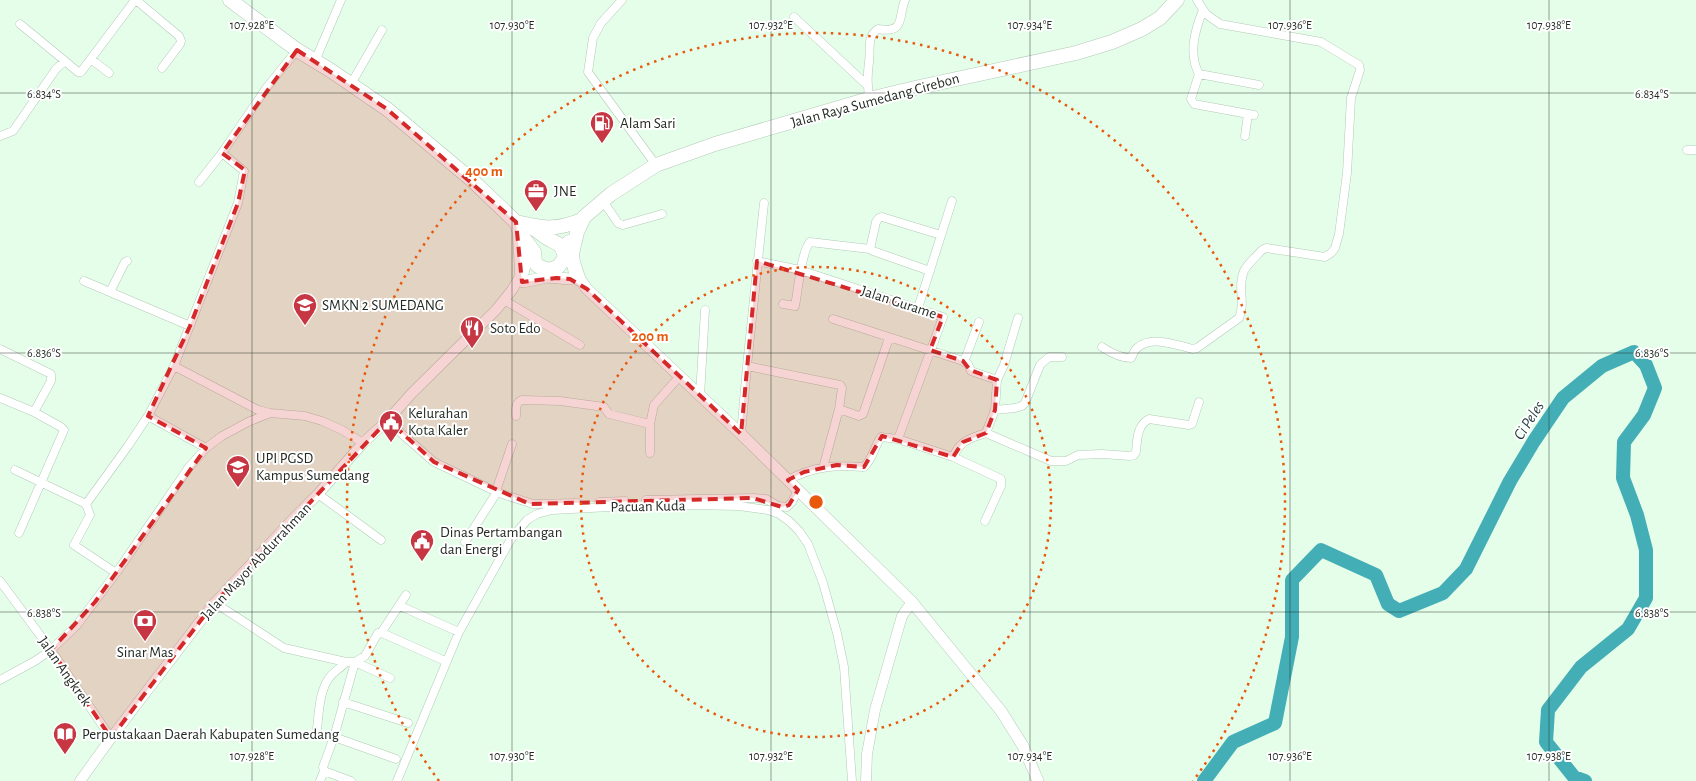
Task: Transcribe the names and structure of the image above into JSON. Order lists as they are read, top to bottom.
{
  "streets": {
    "highway": ["Jalan Raya Sumedang Cirebon"],
    "main road": ["Jalan Mayor Abdurrahman"],
    "street": ["Jalan Gurame", "Pacuan Kuda", "Jalan Angkrek"]
  },
  "crossings": [
    ["Jalan Mayor Abdurrahman", "Jalan Angkrek"]
  ],
  "water": ["Ci Peles"],
  "places": {
    "fuel station": ["Alam Sari"],
    "office": ["JNE"],
    "school or university": ["SMKN 2 SUMEDANG", "UPI PGSD Kampus Sumedang"],
    "restaurant": ["Soto Edo"],
    "public building": ["Kelurahan Kota Kaler", "Dinas Pertambangan dan Energi"],
    "bank": ["Sinar Mas"],
    "library": ["Perpustakaan Daerah Kabupaten Sumedang"]
  },
  "coordinates": [
    "107.928°E",
    "107.930°E",
    "107.932°E",
    "107.934°E",
    "107.936°E",
    "107.938°E",
    "6.834°S",
    "6.836°S",
    "6.838°S"
  ],
  "rings": ["400 m", "200 m"]
}
